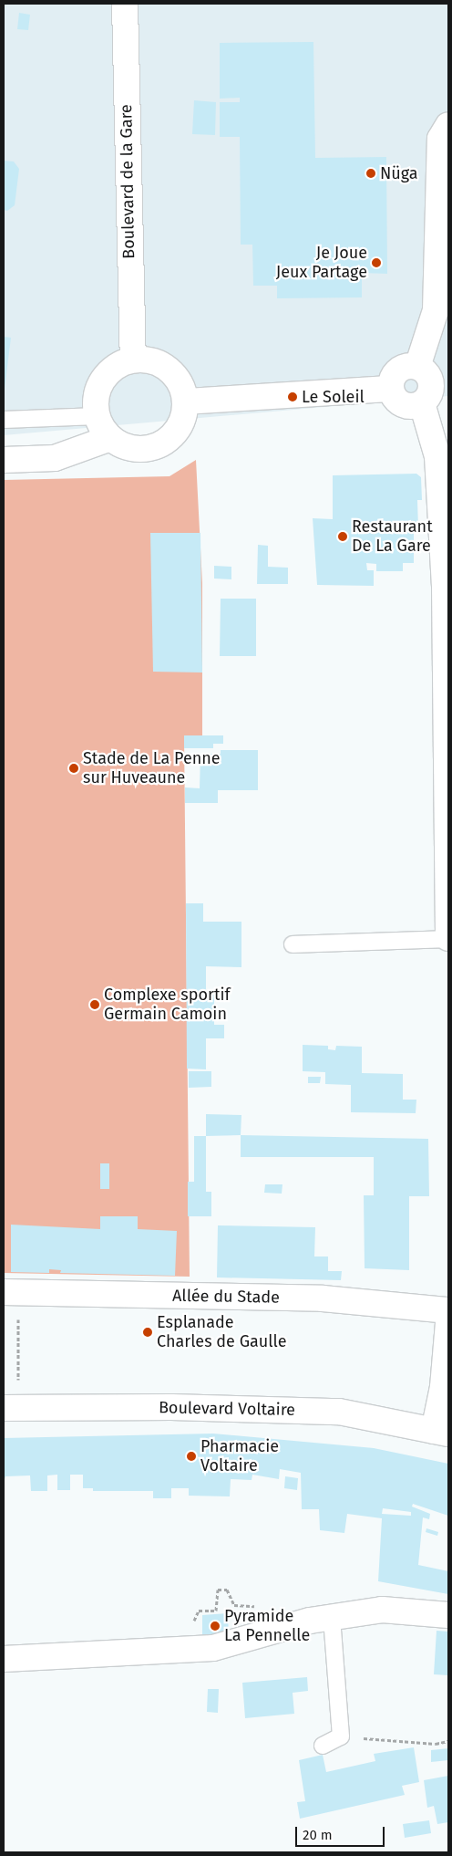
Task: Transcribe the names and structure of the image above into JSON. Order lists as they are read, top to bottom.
{
  "streets": {
    "main road": ["Boulevard de la Gare", "Allée du Stade", "Boulevard Voltaire"]
  },
  "places": [
    "Nüga",
    "Je Joue Jeux Partage",
    "Le Soleil",
    "Restaurant De La Gare",
    "Stade de La Penne sur Huveaune",
    "Complexe sportif Germain Camoin",
    "Esplanade Charles de Gaulle",
    "Pharmacie Voltaire",
    "Pyramide La Pennelle"
  ],
  "scale_bar": "20 m"
}
